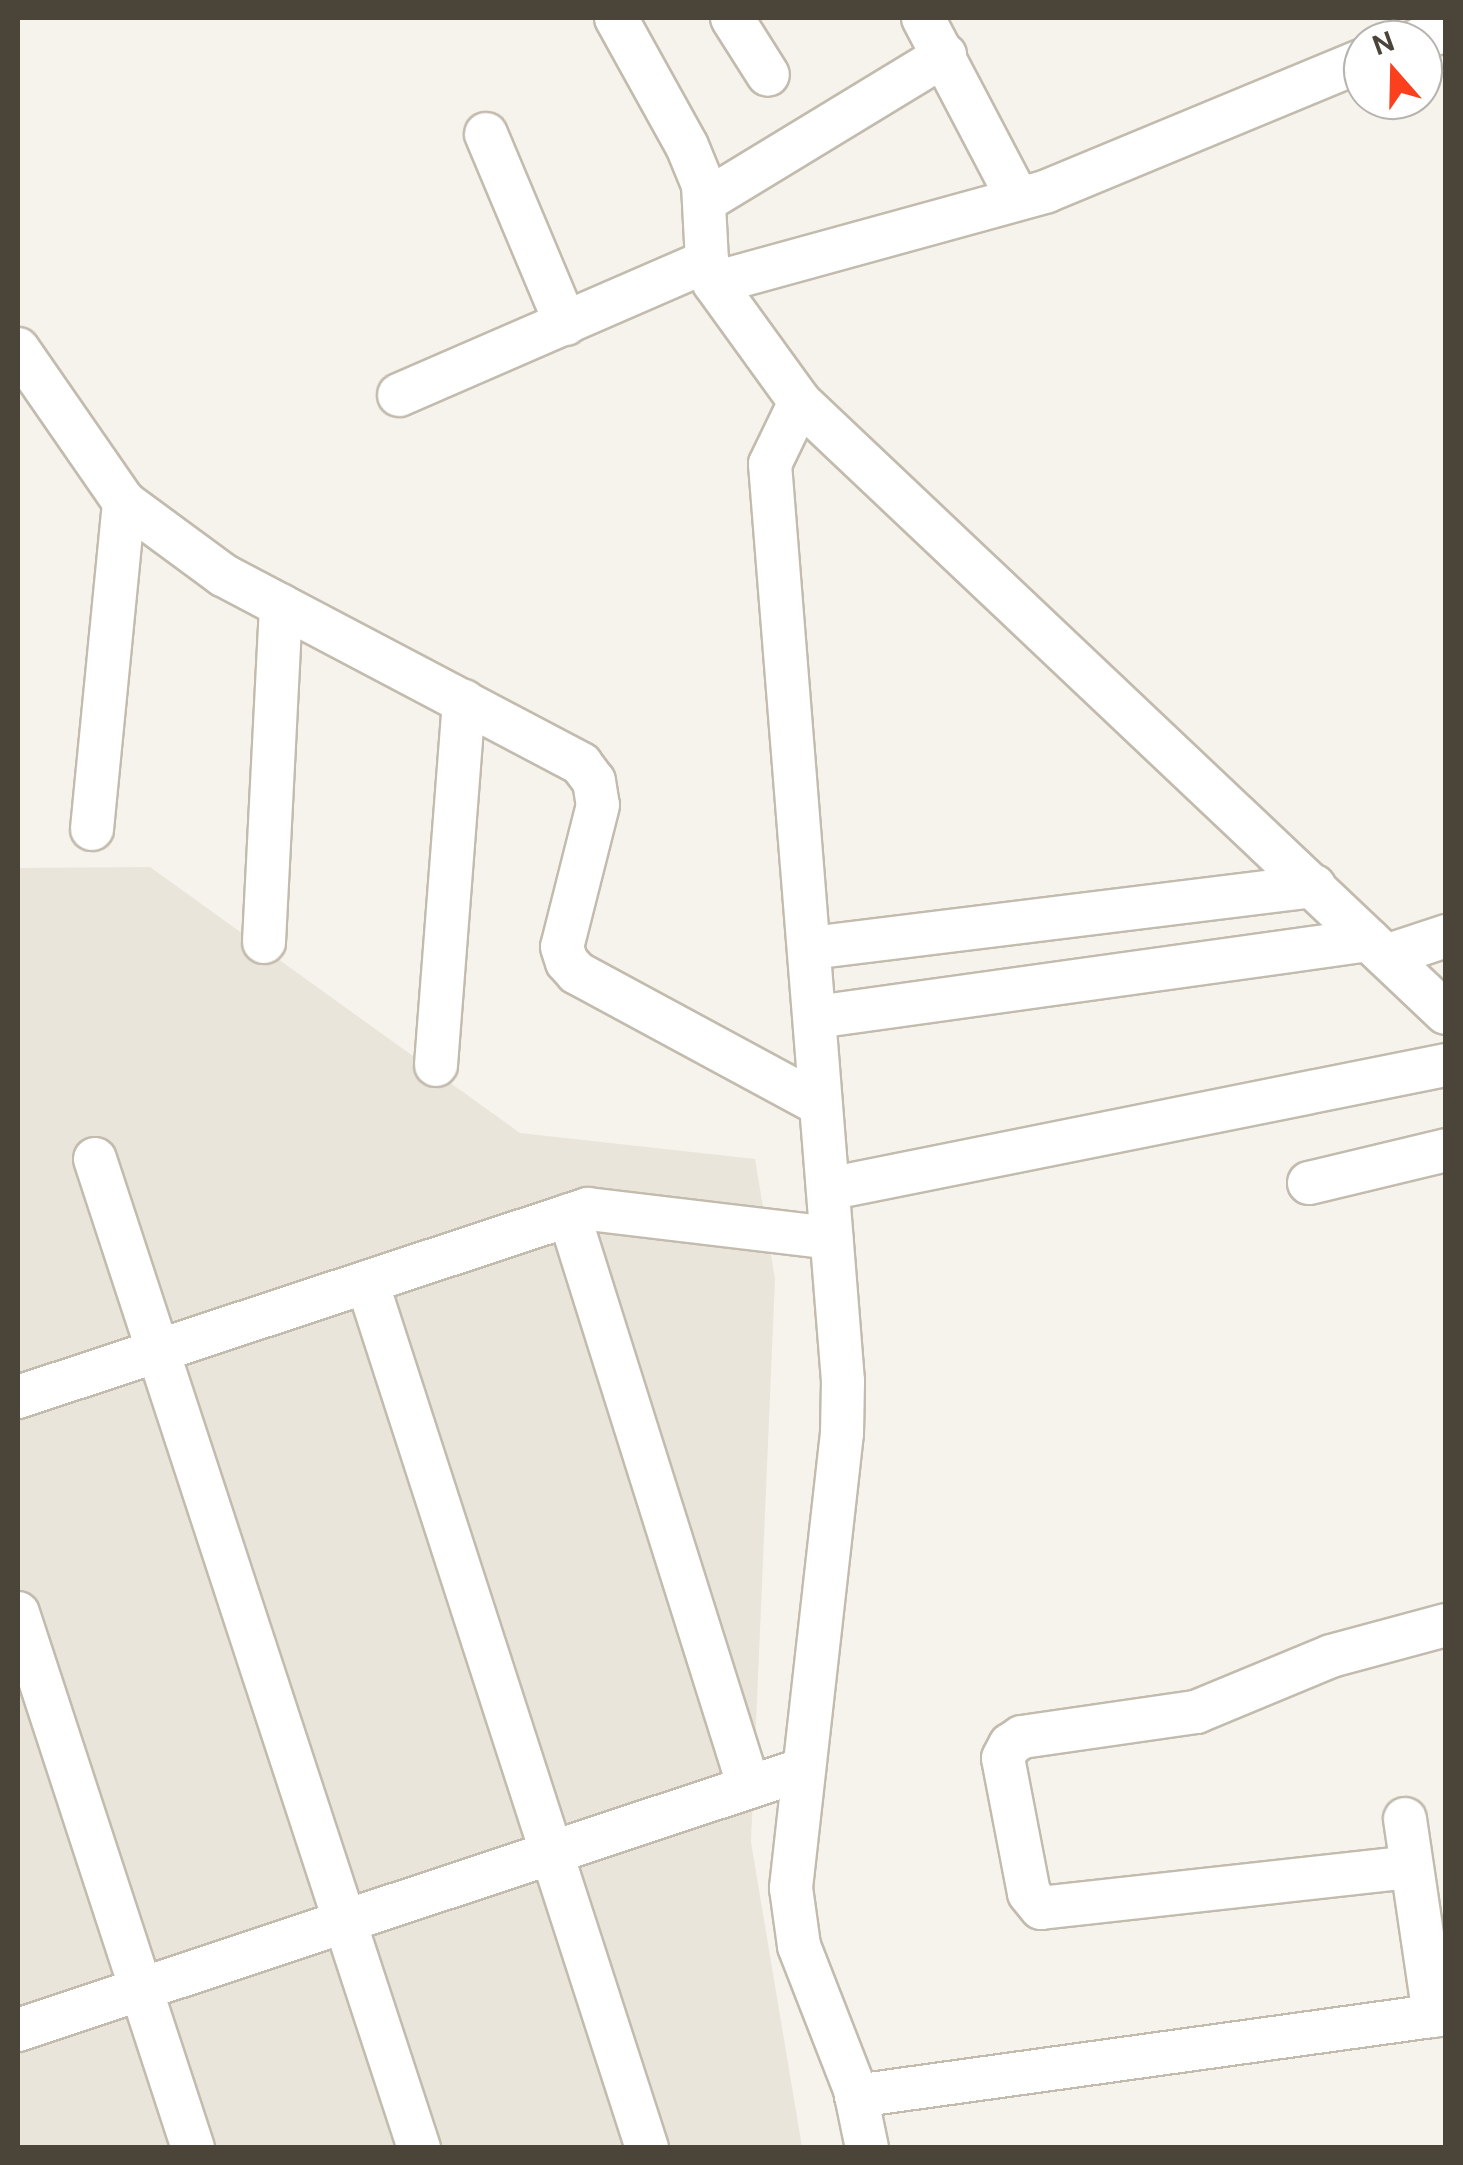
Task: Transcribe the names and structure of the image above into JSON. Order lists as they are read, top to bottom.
{
  "north": "top"
}
